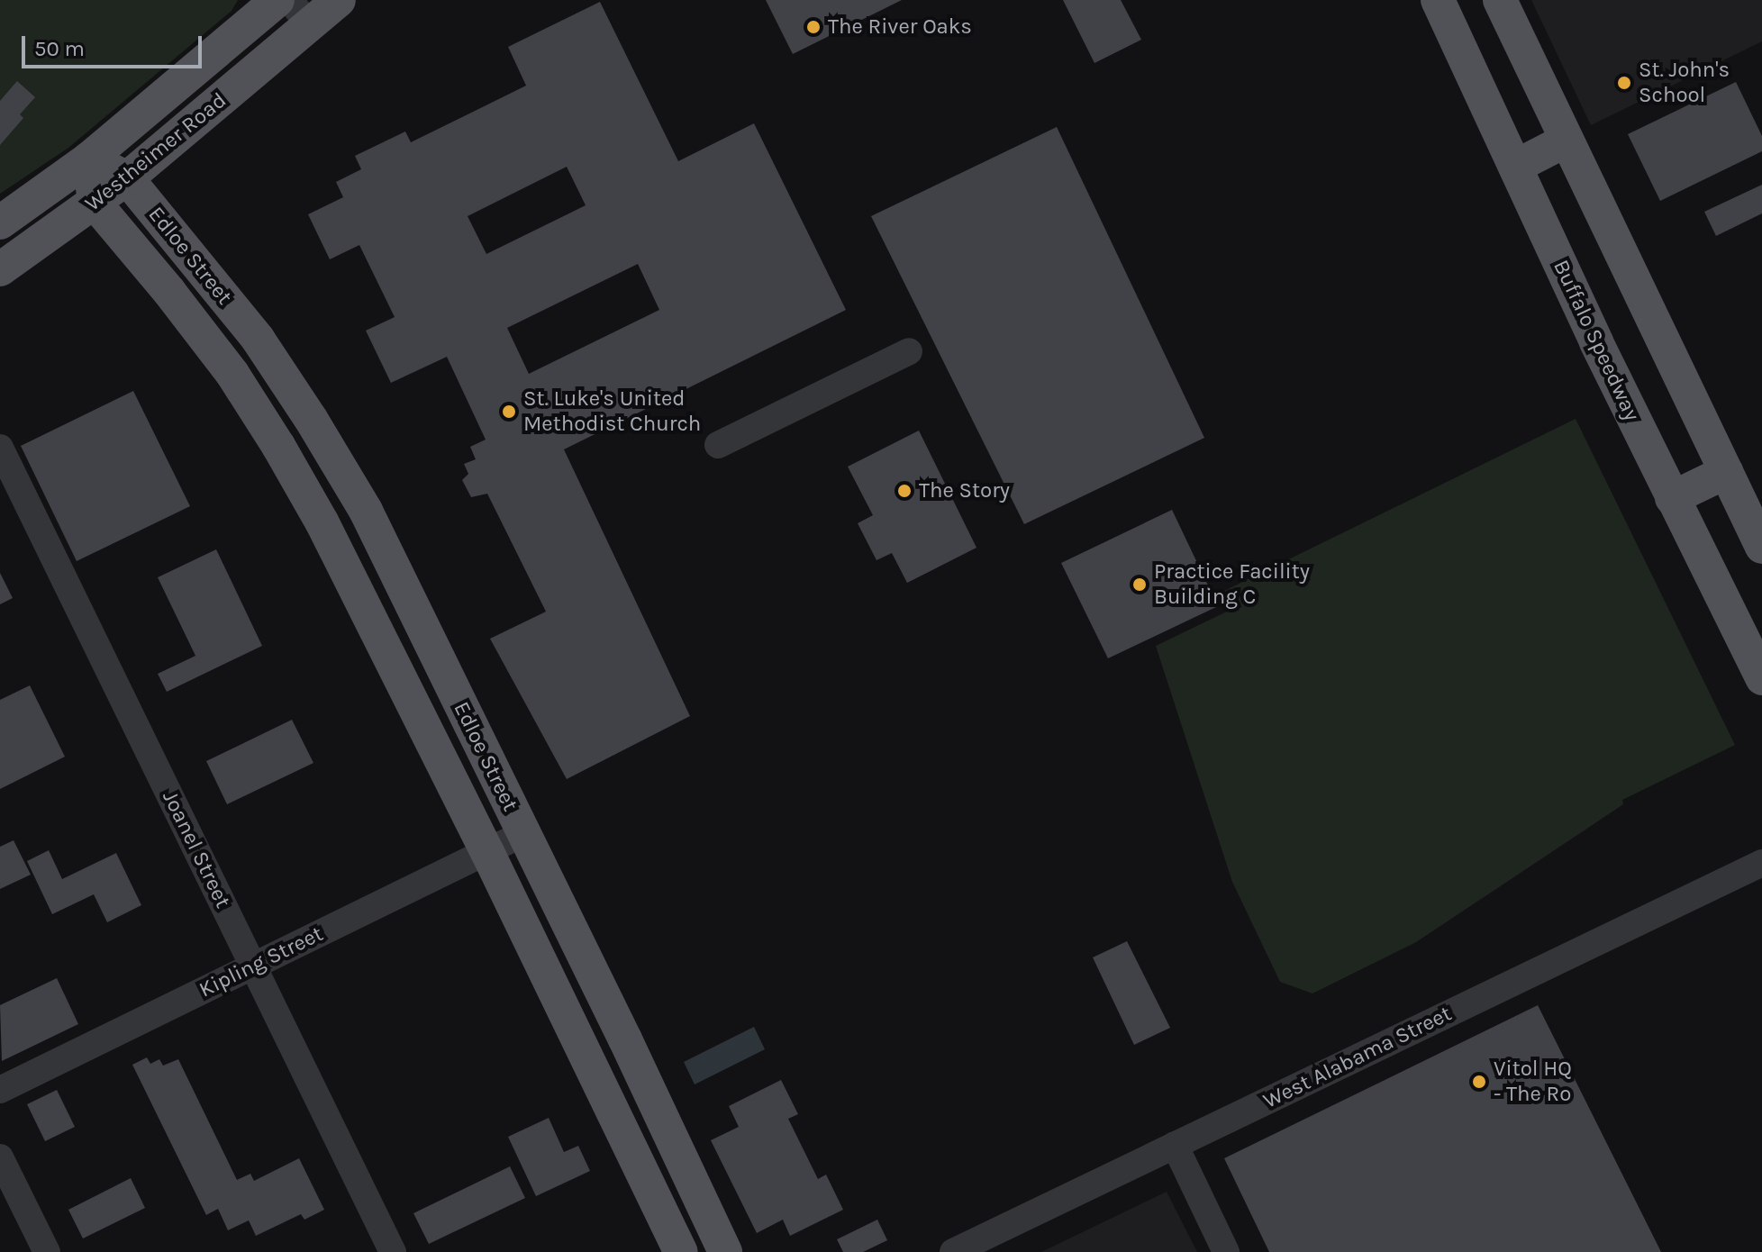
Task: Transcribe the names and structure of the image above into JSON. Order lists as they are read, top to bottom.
{
  "streets": {
    "main road": ["Westheimer Road", "Edloe Street", "Buffalo Speedway"],
    "street": ["Joanel Street", "Kipling Street", "West Alabama Street"]
  },
  "crossings": [
    ["Westheimer Road", "Edloe Street"],
    ["Edloe Street", "Kipling Street"],
    ["Joanel Street", "Kipling Street"]
  ],
  "places": [
    "The River Oaks",
    "St. John's School",
    "St. Luke's United Methodist Church",
    "The Story",
    "Practice Facility Building C",
    "Vitol HQ - The Ro"
  ],
  "scale_bar": "50 m"
}
